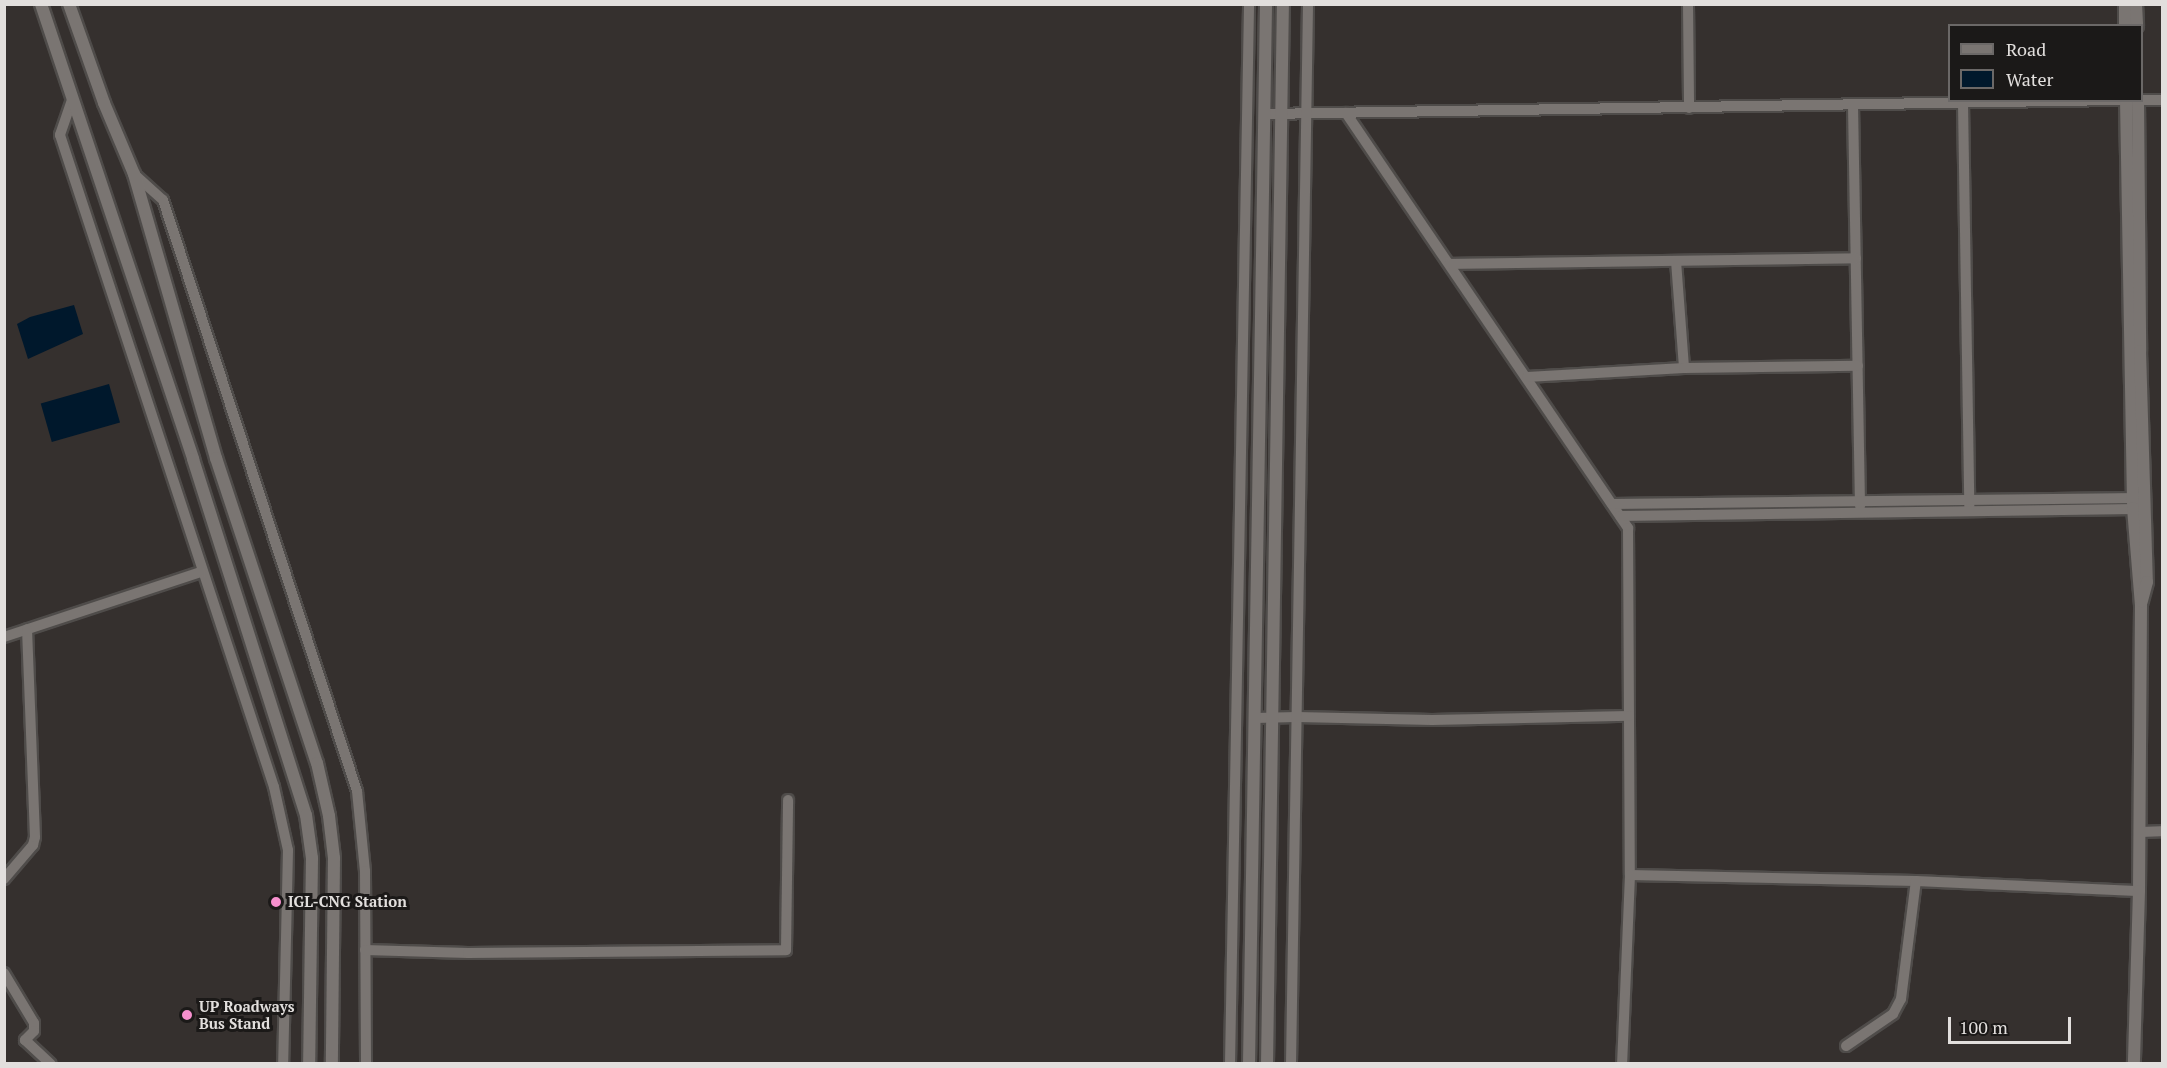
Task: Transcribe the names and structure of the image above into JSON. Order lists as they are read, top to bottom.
{
  "places": ["IGL-CNG Station", "UP Roadways Bus Stand"],
  "legend": ["Road", "Water"],
  "scale_bar": "100 m"
}
